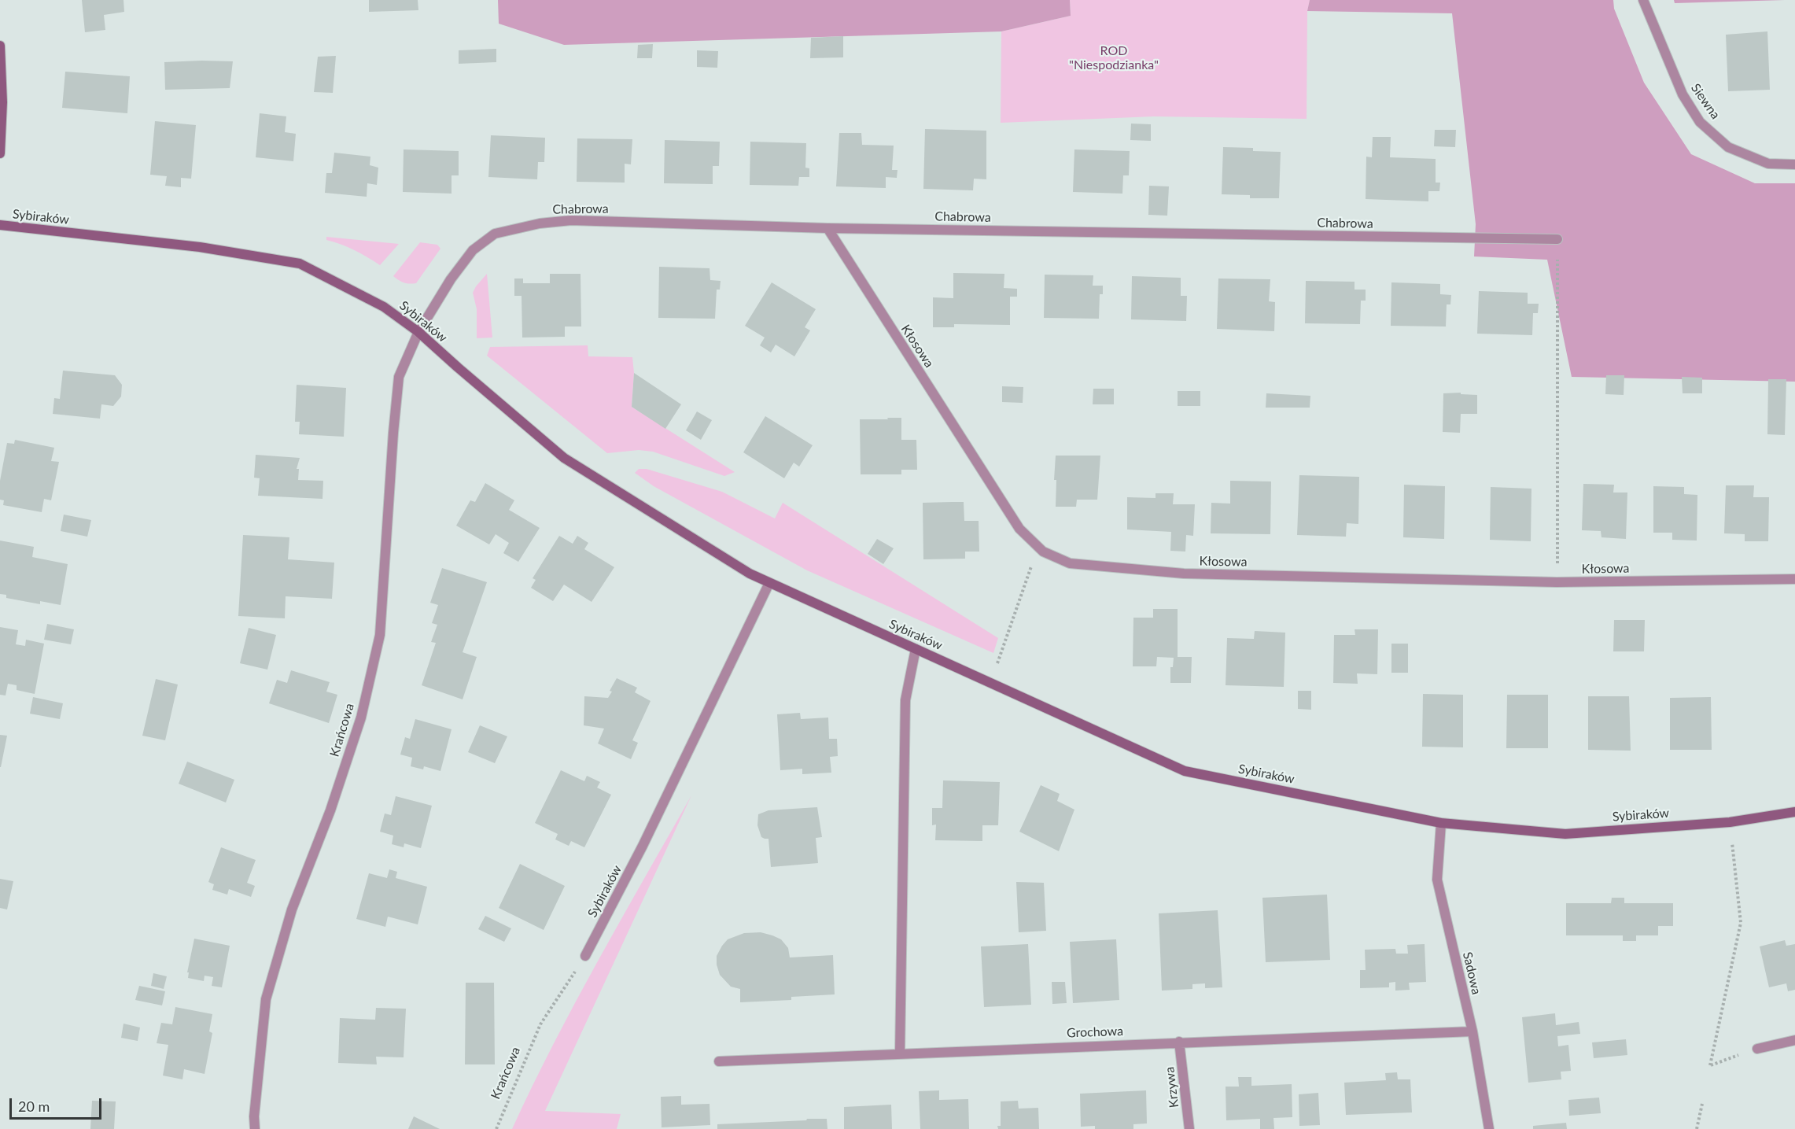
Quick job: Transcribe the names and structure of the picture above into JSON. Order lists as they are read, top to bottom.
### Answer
{
  "streets": {
    "street": [
      "Siewna",
      "Chabrowa",
      "Sybiraków",
      "Kłosowa",
      "Krańcowa",
      "Sadowa",
      "Grochowa",
      "Krzywa"
    ]
  },
  "crossings": [
    ["Chabrowa", "Sybiraków"],
    ["Chabrowa", "Kłosowa"],
    ["Chabrowa", "Krańcowa"],
    ["Sybiraków", "Krańcowa"],
    ["Sybiraków", "Sadowa"],
    ["Sadowa", "Grochowa"],
    ["Grochowa", "Krzywa"]
  ],
  "parks": ["ROD \"Niespodzianka\""],
  "scale_bar": "20 m"
}
